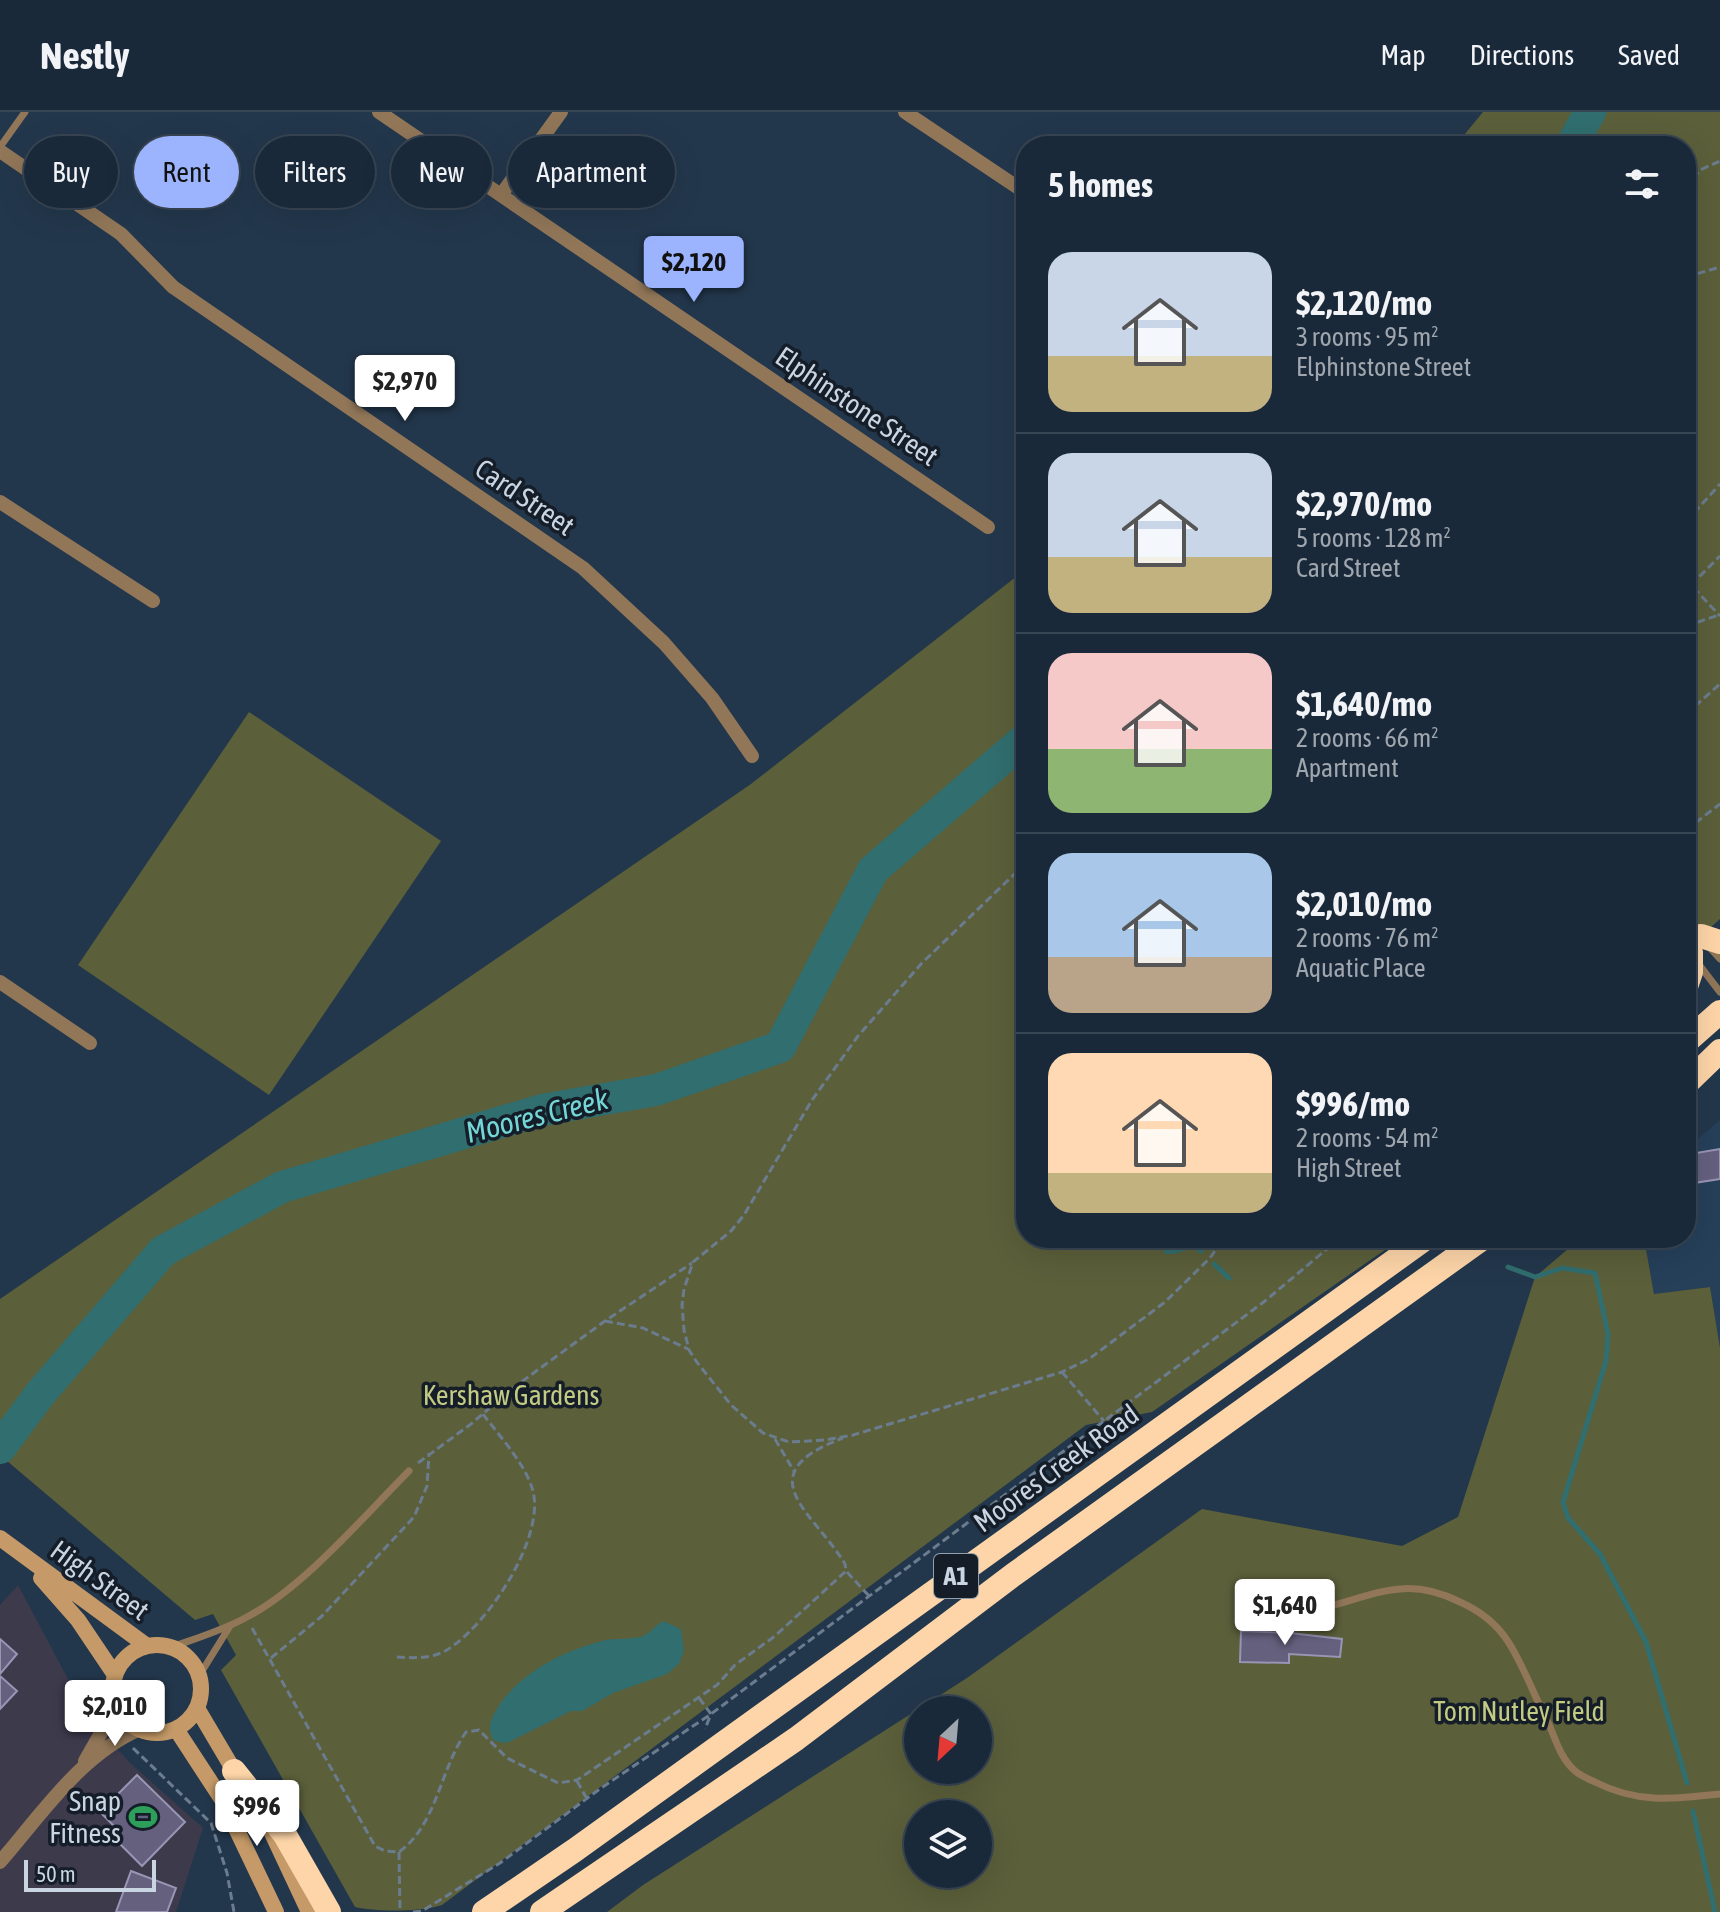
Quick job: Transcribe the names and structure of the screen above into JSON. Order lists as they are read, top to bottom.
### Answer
{
  "streets": {
    "highway": ["Moores Creek Road", "A1"],
    "main road": ["High Street"],
    "street": ["Elphinstone Street", "Card Street"]
  },
  "water": ["Moores Creek"],
  "parks": ["Kershaw Gardens", "Tom Nutley Field"],
  "places": {
    "sports": ["Snap Fitness"]
  },
  "scale_bar": "50 m",
  "north": "bottom left",
  "page": {
    "header": "Nestly",
    "nav": ["Map", "Directions", "Saved"],
    "chip": [
      "Buy",
      "Rent",
      "Filters",
      "New",
      "Apartment"
    ],
    "heading": "5 homes",
    "list": [
      {
        "name": "$2,120/mo",
        "note": "3 rooms · 95 m² · Elphinstone Street"
      },
      {
        "name": "$2,970/mo",
        "note": "5 rooms · 128 m² · Card Street"
      },
      {
        "name": "$1,640/mo",
        "note": "2 rooms · 66 m² · Apartment"
      },
      {
        "name": "$2,010/mo",
        "note": "2 rooms · 76 m² · Aquatic Place"
      },
      {
        "name": "$996/mo",
        "note": "2 rooms · 54 m² · High Street"
      }
    ],
    "price": [
      "$2,120",
      "$2,970",
      "$1,640",
      "$2,010",
      "$996"
    ],
    "scale": "50 m"
  }
}
